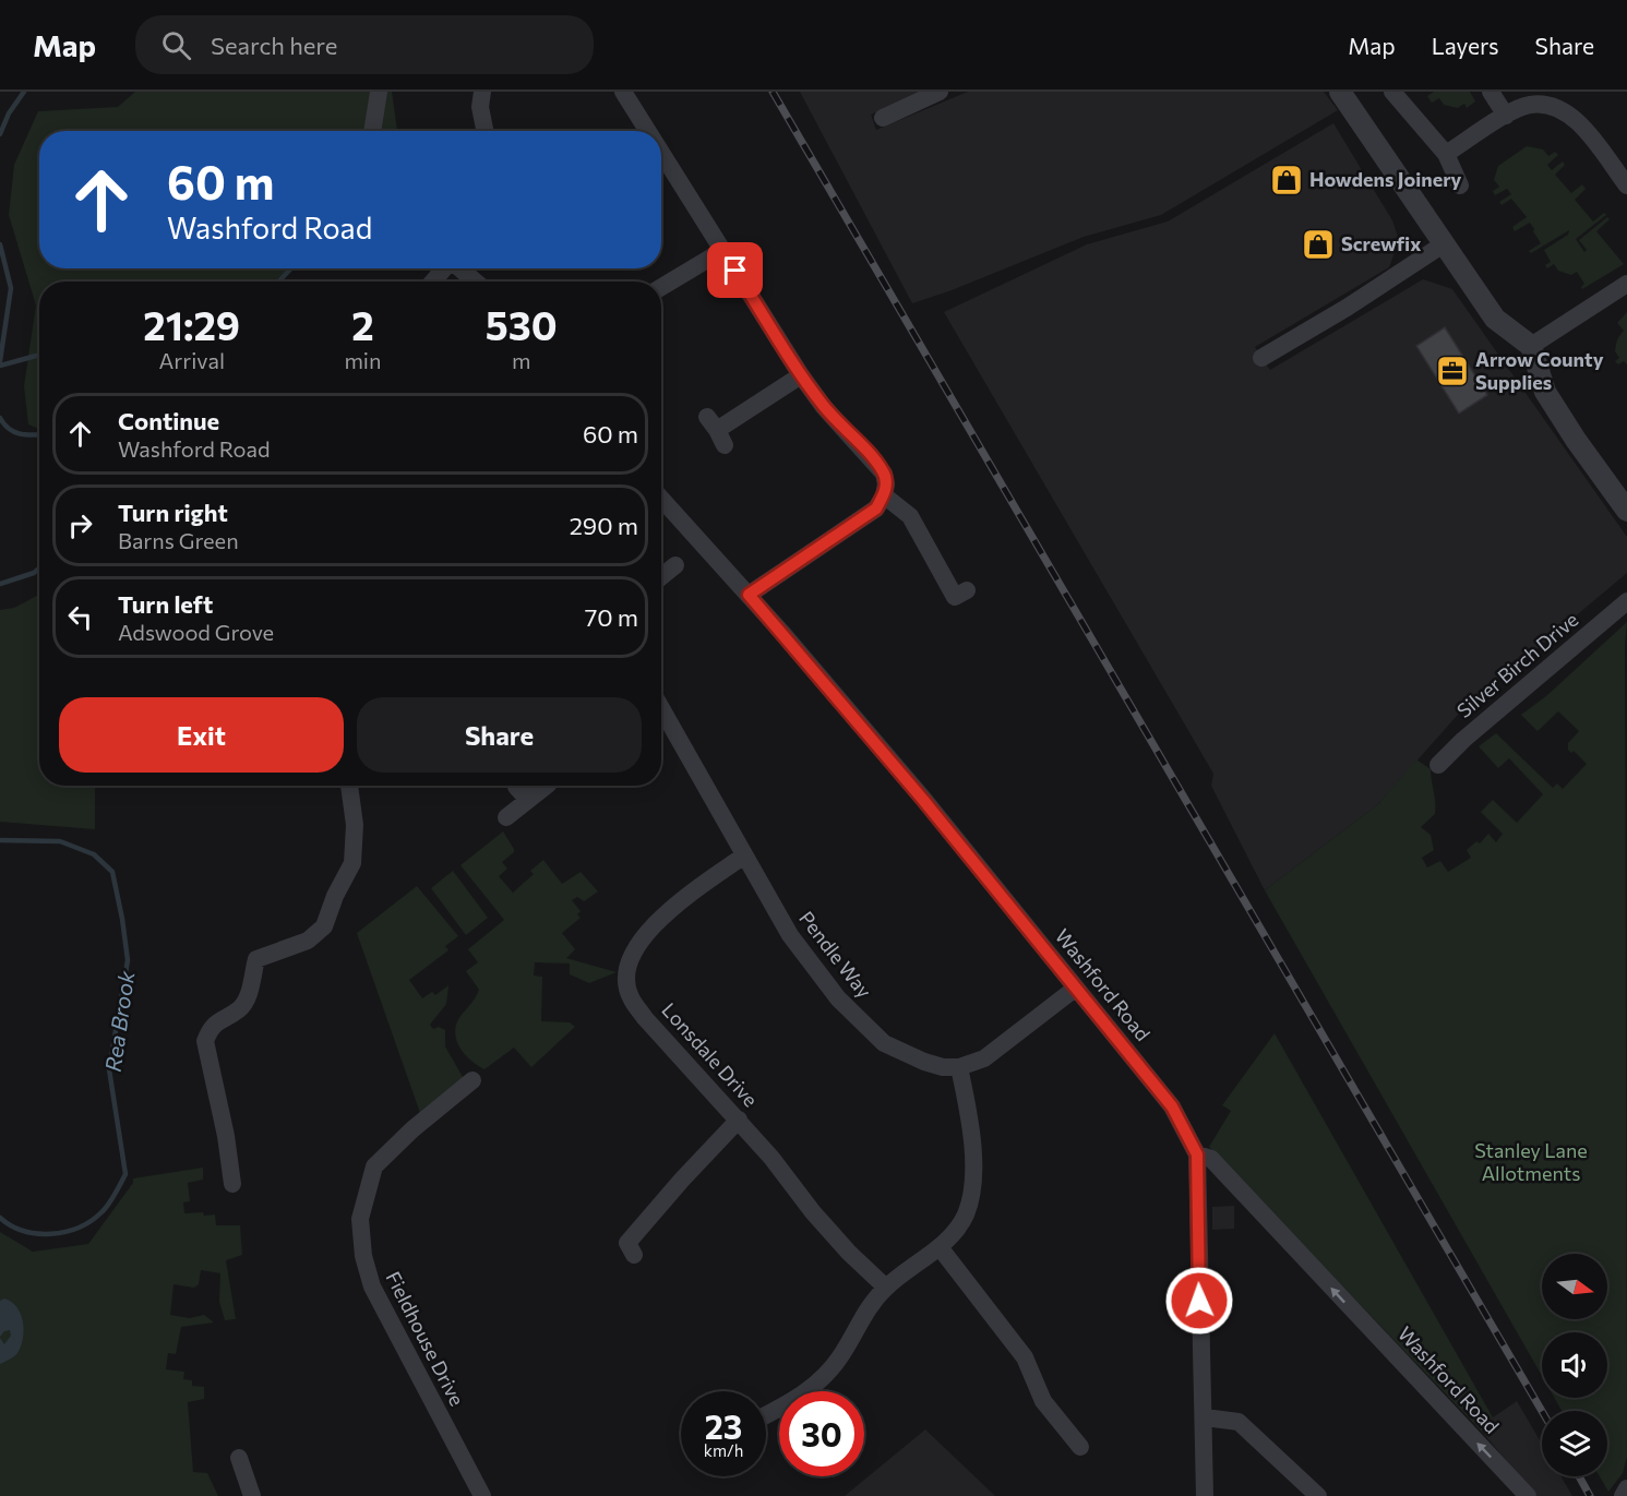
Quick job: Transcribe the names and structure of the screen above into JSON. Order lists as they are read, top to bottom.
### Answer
{
  "streets": {
    "street": [
      "Silver Birch Drive",
      "Pendle Way",
      "Washford Road",
      "Lonsdale Drive",
      "Fieldhouse Drive"
    ]
  },
  "crossings": [
    ["Pendle Way", "Lonsdale Drive"]
  ],
  "one_way": ["Washford Road"],
  "water": ["Rea Brook"],
  "parks": ["Stanley Lane Allotments"],
  "places": {
    "shop": ["Howdens Joinery", "Screwfix"],
    "office": ["Arrow County Supplies"]
  },
  "north": "right",
  "page": {
    "header": "Map",
    "search": "Search here",
    "nav": ["Map", "Layers", "Share"],
    "turn": ["60 m", "Washford Road"],
    "eta": [
      "21:29",
      "Arrival",
      "2",
      "min",
      "530",
      "m"
    ],
    "list": [
      {
        "name": "Continue",
        "note": "Washford Road",
        "value": "60 m"
      },
      {
        "name": "Turn right",
        "note": "Barns Green",
        "value": "290 m"
      },
      {
        "name": "Turn left",
        "note": "Adswood Grove",
        "value": "70 m"
      }
    ],
    "buttons": ["Exit", "Share"],
    "speed": "23 km/h",
    "limit": "30"
  }
}
